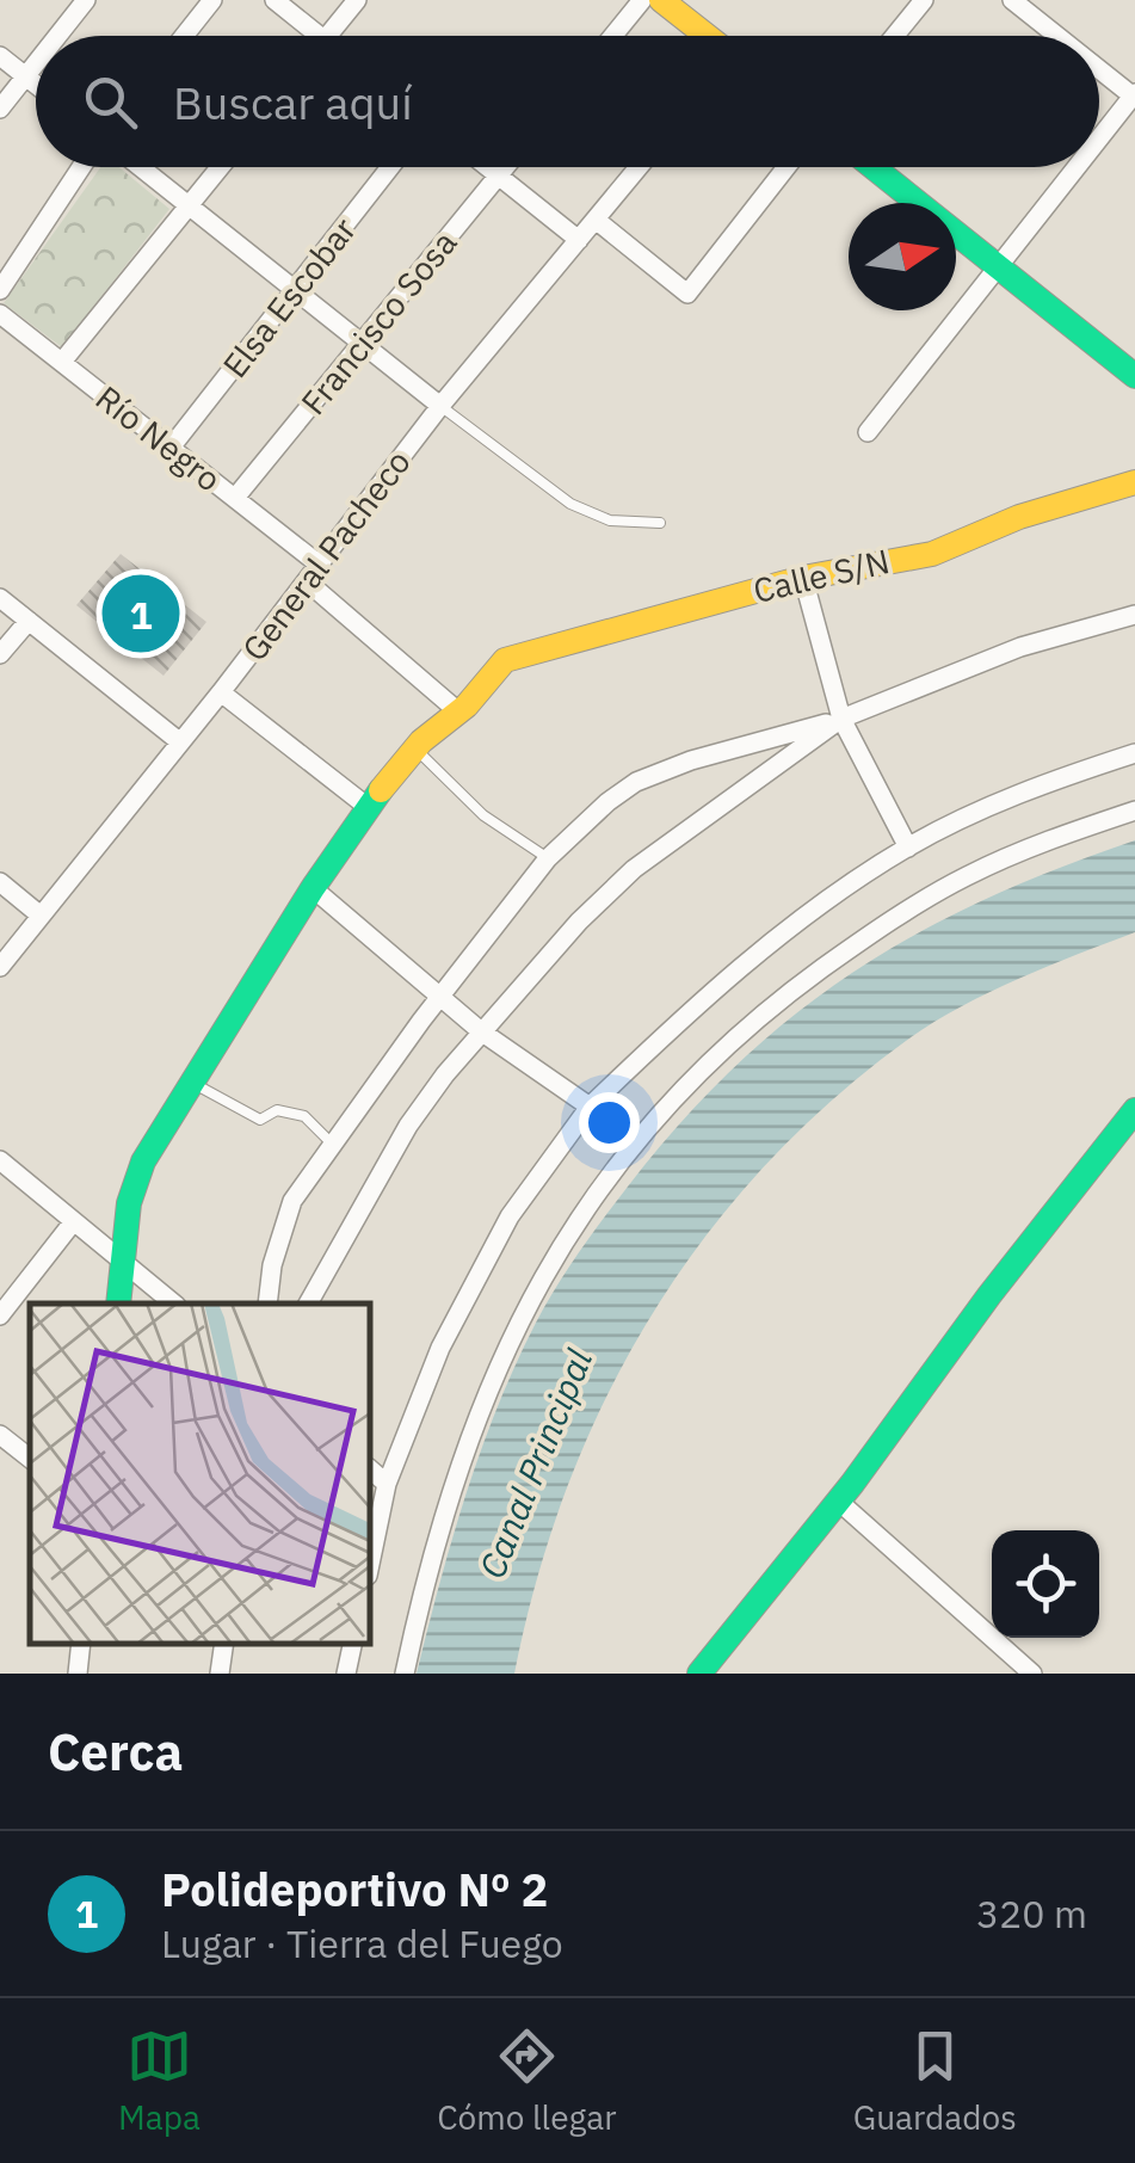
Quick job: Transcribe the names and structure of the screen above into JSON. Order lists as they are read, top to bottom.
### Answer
{
  "streets": {
    "street": [
      "Elsa Escobar",
      "Francisco Sosa",
      "Río Negro",
      "General Pacheco",
      "Calle S/N"
    ]
  },
  "crossings": [
    ["Elsa Escobar", "Río Negro"],
    ["Francisco Sosa", "Río Negro"],
    ["Río Negro", "General Pacheco"]
  ],
  "water": ["Canal Principal"],
  "north": "right",
  "page": {
    "search": "Buscar aquí",
    "pins": "1",
    "heading": "Cerca",
    "list": [
      {
        "mark": "1",
        "name": "Polideportivo Nº 2",
        "note": "Lugar · Tierra del Fuego",
        "value": "320 m"
      }
    ],
    "nav": ["Mapa", "Cómo llegar", "Guardados"]
  }
}
